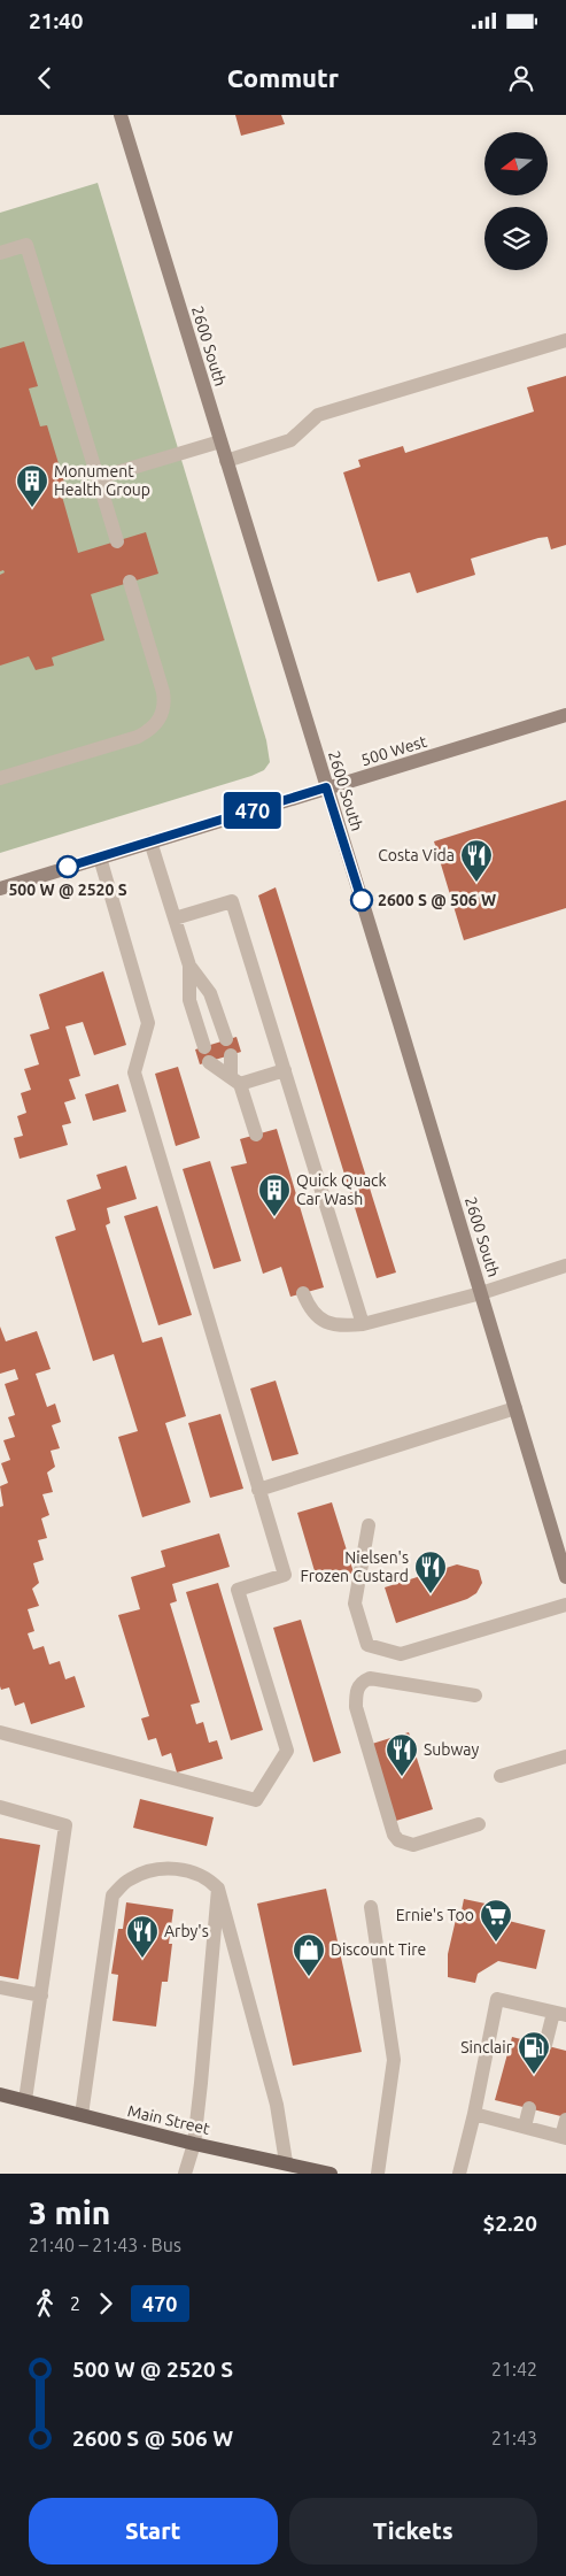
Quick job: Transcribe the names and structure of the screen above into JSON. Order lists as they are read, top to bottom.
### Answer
{
  "streets": {
    "main road": ["2600 South", "500 West", "Main Street"]
  },
  "crossings": [
    ["2600 South", "500 West"]
  ],
  "places": {
    "building": ["Monument Health Group", "Quick Quack Car Wash"],
    "other": ["500 W @ 2520 S", "2600 S @ 506 W"],
    "restaurant": [
      "Costa Vida",
      "Nielsen's Frozen Custard",
      "Subway",
      "Arby's"
    ],
    "supermarket": ["Ernie's Too"],
    "shop": ["Discount Tire"],
    "fuel station": ["Sinclair"]
  },
  "lines": ["bus line 470"],
  "north": "left",
  "page": {
    "status": "21:40",
    "header": "Commutr",
    "on_map": "470",
    "heading": ["3 min", "21:40 – 21:43 · Bus", "$2.20"],
    "legs": ["2", "470"],
    "list": [
      {
        "name": "500 W @ 2520 S",
        "value": "21:42"
      },
      {
        "name": "2600 S @ 506 W",
        "value": "21:43"
      }
    ],
    "buttons": ["Start", "Tickets"]
  }
}
